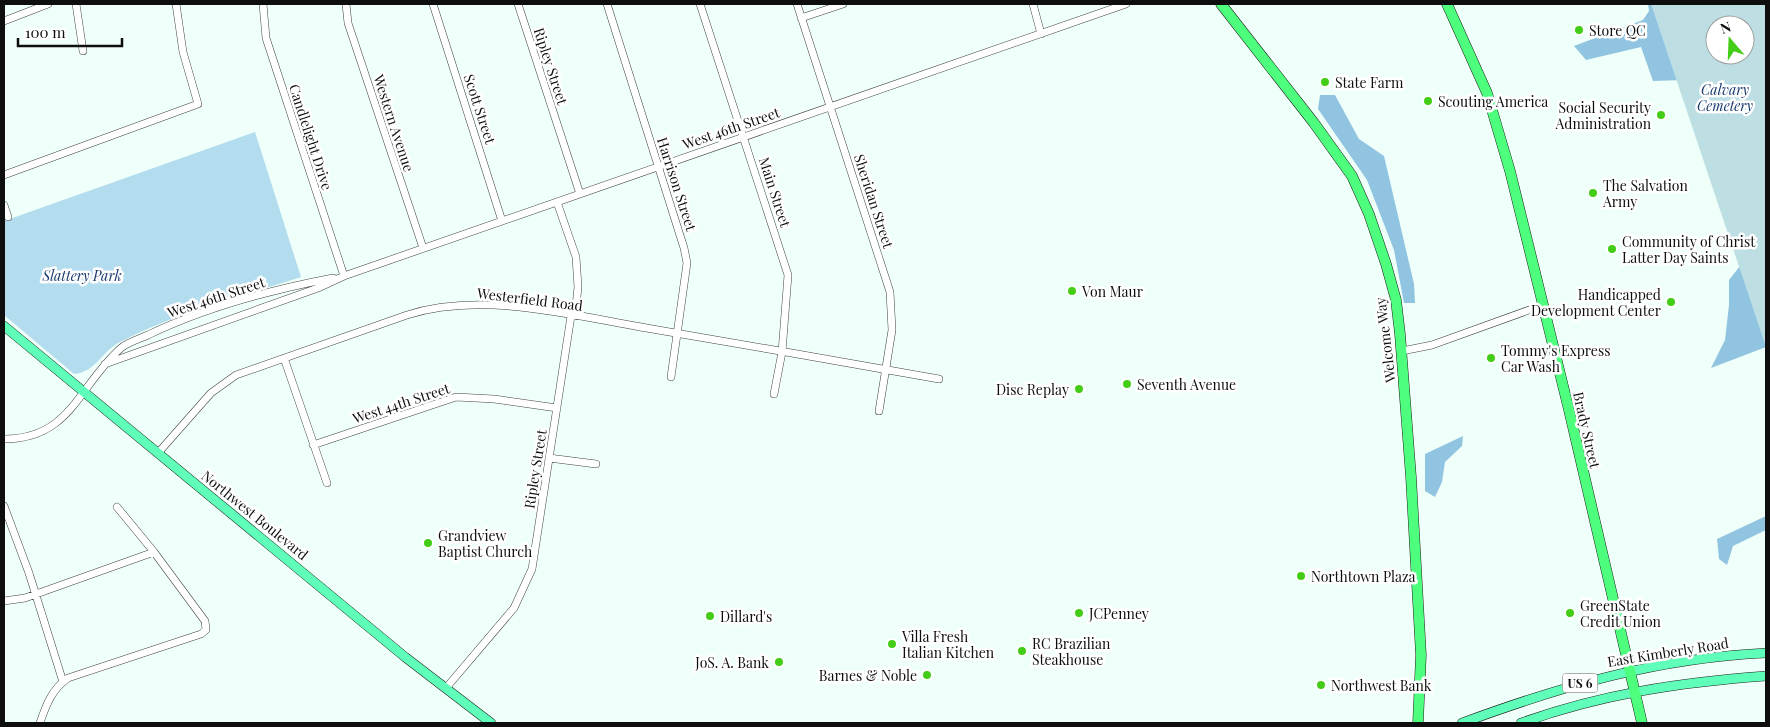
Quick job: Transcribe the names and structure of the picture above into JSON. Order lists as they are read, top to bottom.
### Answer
{
  "streets": {
    "highway": ["Welcome Way", "Brady Street"],
    "main road": ["Northwest Boulevard", "East Kimberly Road", "US 6"],
    "street": [
      "Ripley Street",
      "Scott Street",
      "Western Avenue",
      "West 46th Street",
      "Candlelight Drive",
      "Harrison Street",
      "Main Street",
      "Sheridan Street",
      "Westerfield Road",
      "West 44th Street"
    ]
  },
  "crossings": [
    ["Ripley Street", "West 46th Street"],
    ["Ripley Street", "Westerfield Road"],
    ["Ripley Street", "West 44th Street"],
    ["Ripley Street", "Northwest Boulevard"],
    ["Scott Street", "West 46th Street"],
    ["Western Avenue", "West 46th Street"],
    ["West 46th Street", "Candlelight Drive"],
    ["West 46th Street", "Harrison Street"],
    ["West 46th Street", "Main Street"],
    ["West 46th Street", "Sheridan Street"],
    ["West 46th Street", "Northwest Boulevard"],
    ["Harrison Street", "Westerfield Road"],
    ["Main Street", "Westerfield Road"],
    ["Sheridan Street", "Westerfield Road"],
    ["Westerfield Road", "Northwest Boulevard"],
    ["Brady Street", "East Kimberly Road"],
    ["Brady Street", "US 6"]
  ],
  "parks": ["Calvary Cemetery", "Slattery Park"],
  "places": [
    "Store QC",
    "State Farm",
    "Scouting America",
    "Social Security Administration",
    "The Salvation Army",
    "Community of Christ Latter Day Saints",
    "Von Maur",
    "Handicapped Development Center",
    "Tommy's Express Car Wash",
    "Seventh Avenue",
    "Disc Replay",
    "Grandview Baptist Church",
    "Northtown Plaza",
    "JCPenney",
    "GreenState Credit Union",
    "Dillard's",
    "Villa Fresh Italian Kitchen",
    "RC Brazilian Steakhouse",
    "JoS. A. Bank",
    "Barnes & Noble",
    "Northwest Bank"
  ],
  "scale_bar": "100 m",
  "north": "top"
}
